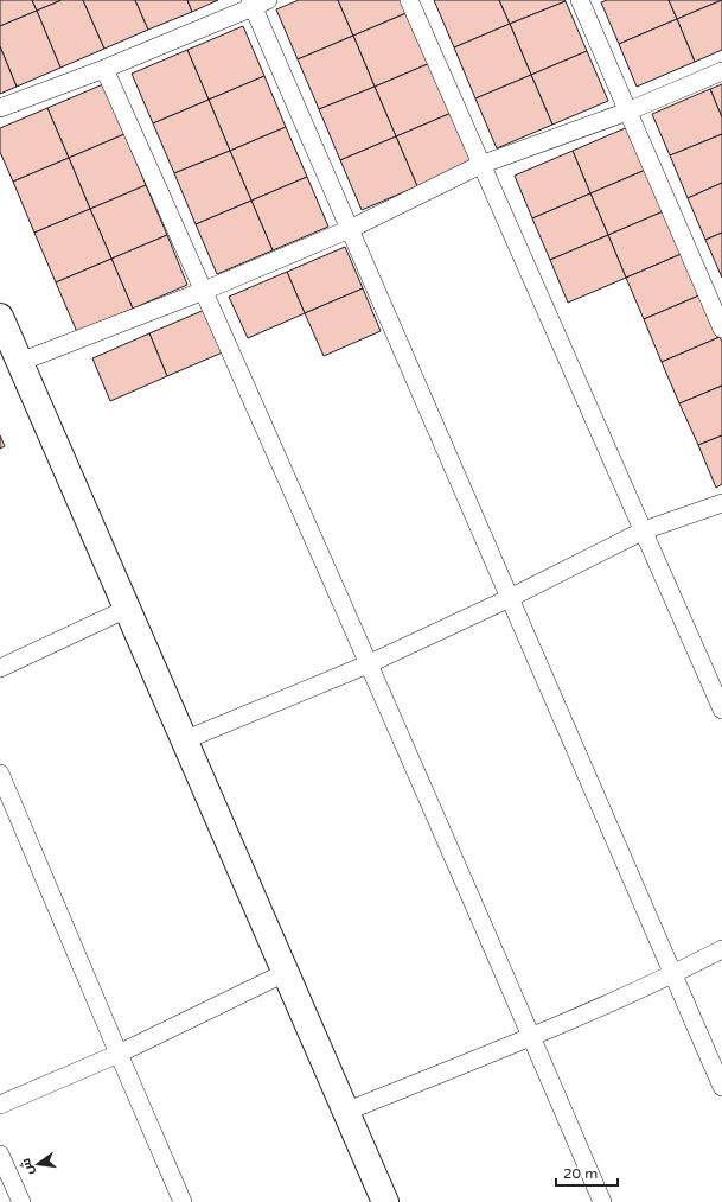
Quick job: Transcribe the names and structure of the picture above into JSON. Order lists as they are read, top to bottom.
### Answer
{
  "scale_bar": "20 m",
  "north": "left"
}
